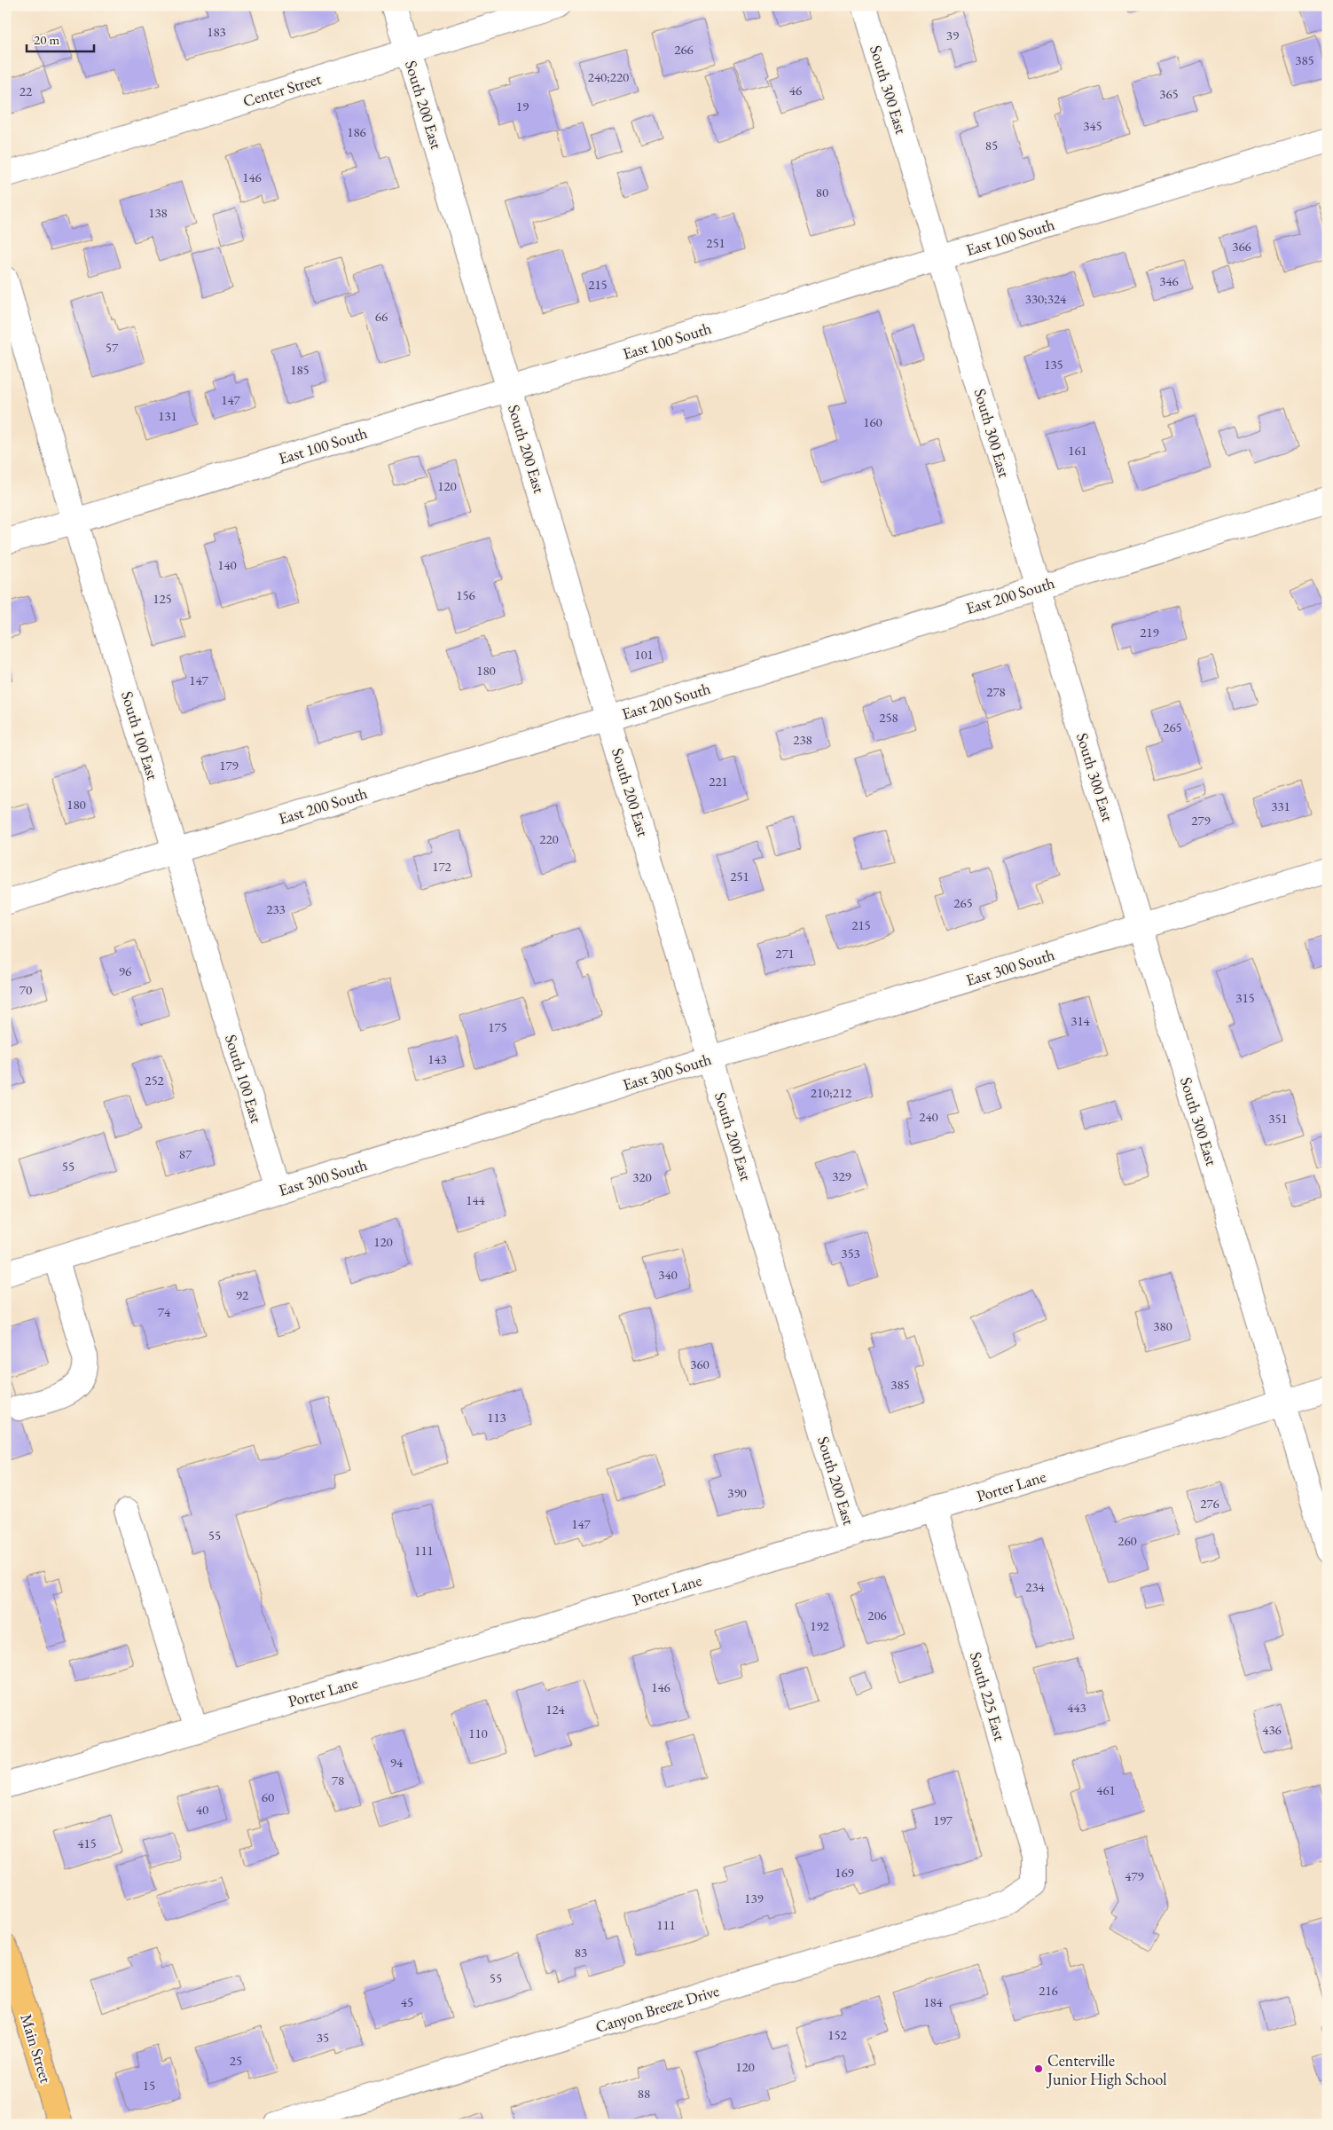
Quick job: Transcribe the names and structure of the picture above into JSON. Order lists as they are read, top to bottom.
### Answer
{
  "streets": {
    "main road": ["Main Street"],
    "street": [
      "Center Street",
      "South 300 East",
      "South 200 East",
      "East 100 South",
      "East 200 South",
      "South 100 East",
      "East 300 South",
      "Porter Lane",
      "South 225 East",
      "Canyon Breeze Drive"
    ]
  },
  "crossings": [
    ["Center Street", "South 200 East"],
    ["South 300 East", "East 100 South"],
    ["South 300 East", "East 200 South"],
    ["South 300 East", "East 300 South"],
    ["South 300 East", "Porter Lane"],
    ["South 200 East", "East 100 South"],
    ["South 200 East", "East 200 South"],
    ["South 200 East", "East 300 South"],
    ["South 200 East", "Porter Lane"],
    ["East 100 South", "South 100 East"],
    ["East 200 South", "South 100 East"],
    ["South 100 East", "East 300 South"],
    ["Porter Lane", "South 225 East"],
    ["South 225 East", "Canyon Breeze Drive"]
  ],
  "places": ["Centerville Junior High School"],
  "house_numbers": [
    "183",
    "39",
    "266",
    "385",
    "240;220",
    "46",
    "22",
    "365",
    "19",
    "345",
    "186",
    "85",
    "146",
    "80",
    "138",
    "251",
    "366",
    "346",
    "215",
    "330;324",
    "66",
    "57",
    "135",
    "185",
    "147",
    "131",
    "160",
    "161",
    "120",
    "140",
    "156",
    "125",
    "219",
    "101",
    "180",
    "147",
    "278",
    "258",
    "265",
    "238",
    "179",
    "221",
    "180",
    "331",
    "279",
    "220",
    "172",
    "251",
    "265",
    "233",
    "215",
    "271",
    "96",
    "70",
    "315",
    "314",
    "175",
    "143",
    "252",
    "210;212",
    "240",
    "351",
    "87",
    "55",
    "329",
    "320",
    "144",
    "120",
    "353",
    "340",
    "92",
    "74",
    "380",
    "360",
    "385",
    "113",
    "390",
    "276",
    "147",
    "55",
    "260",
    "111",
    "234",
    "206",
    "192",
    "146",
    "443",
    "124",
    "436",
    "110",
    "94",
    "78",
    "461",
    "60",
    "40",
    "197",
    "415",
    "169",
    "479",
    "139",
    "111",
    "83",
    "55",
    "216",
    "45",
    "184",
    "152",
    "35",
    "25",
    "120",
    "15",
    "88"
  ],
  "scale_bar": "20 m"
}
